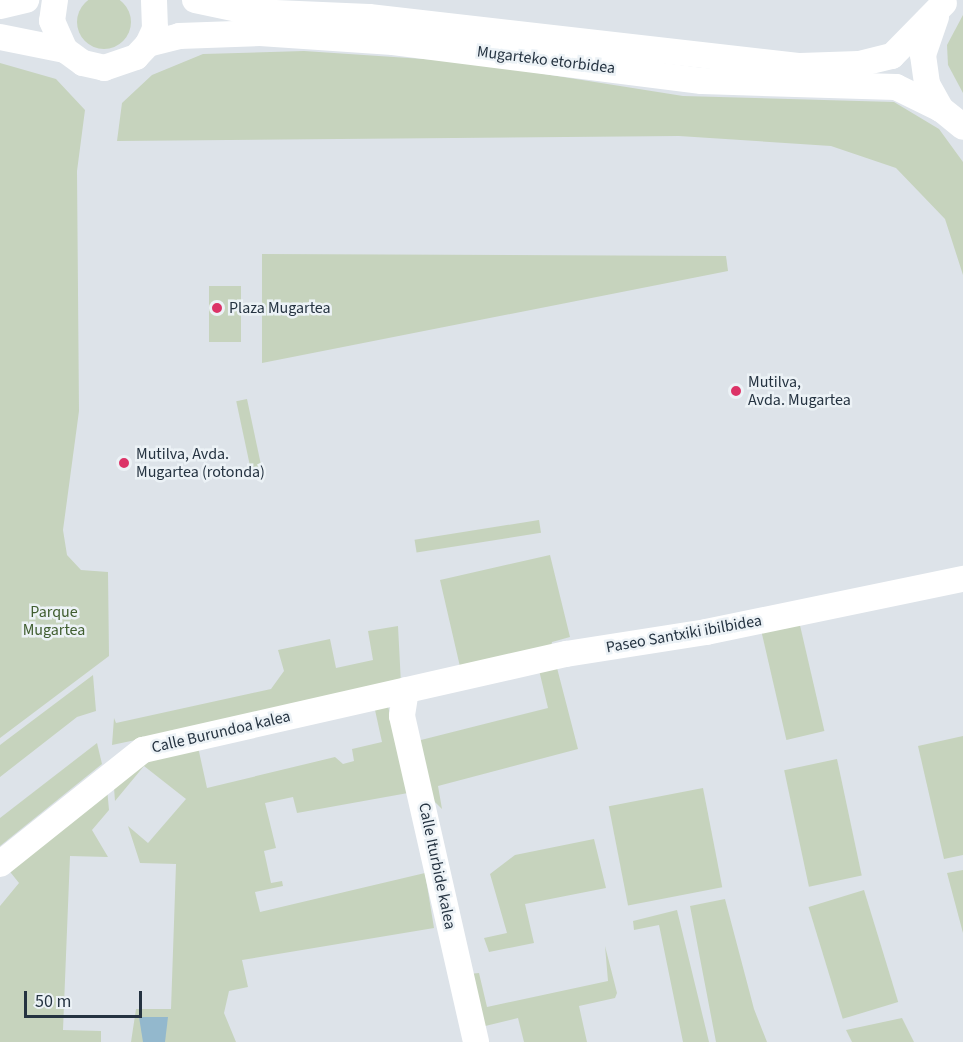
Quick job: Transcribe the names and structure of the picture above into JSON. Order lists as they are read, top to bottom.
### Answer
{
  "streets": {
    "street": [
      "Mugarteko etorbidea",
      "Paseo Santxiki ibilbidea",
      "Calle Burundoa kalea",
      "Calle Iturbide kalea"
    ]
  },
  "crossings": [
    ["Paseo Santxiki ibilbidea", "Calle Burundoa kalea"],
    ["Paseo Santxiki ibilbidea", "Calle Iturbide kalea"],
    ["Calle Burundoa kalea", "Calle Iturbide kalea"]
  ],
  "parks": ["Parque Mugartea"],
  "places": ["Plaza Mugartea", "Mutilva, Avda. Mugartea", "Mutilva, Avda. Mugartea (rotonda)"],
  "scale_bar": "50 m"
}
